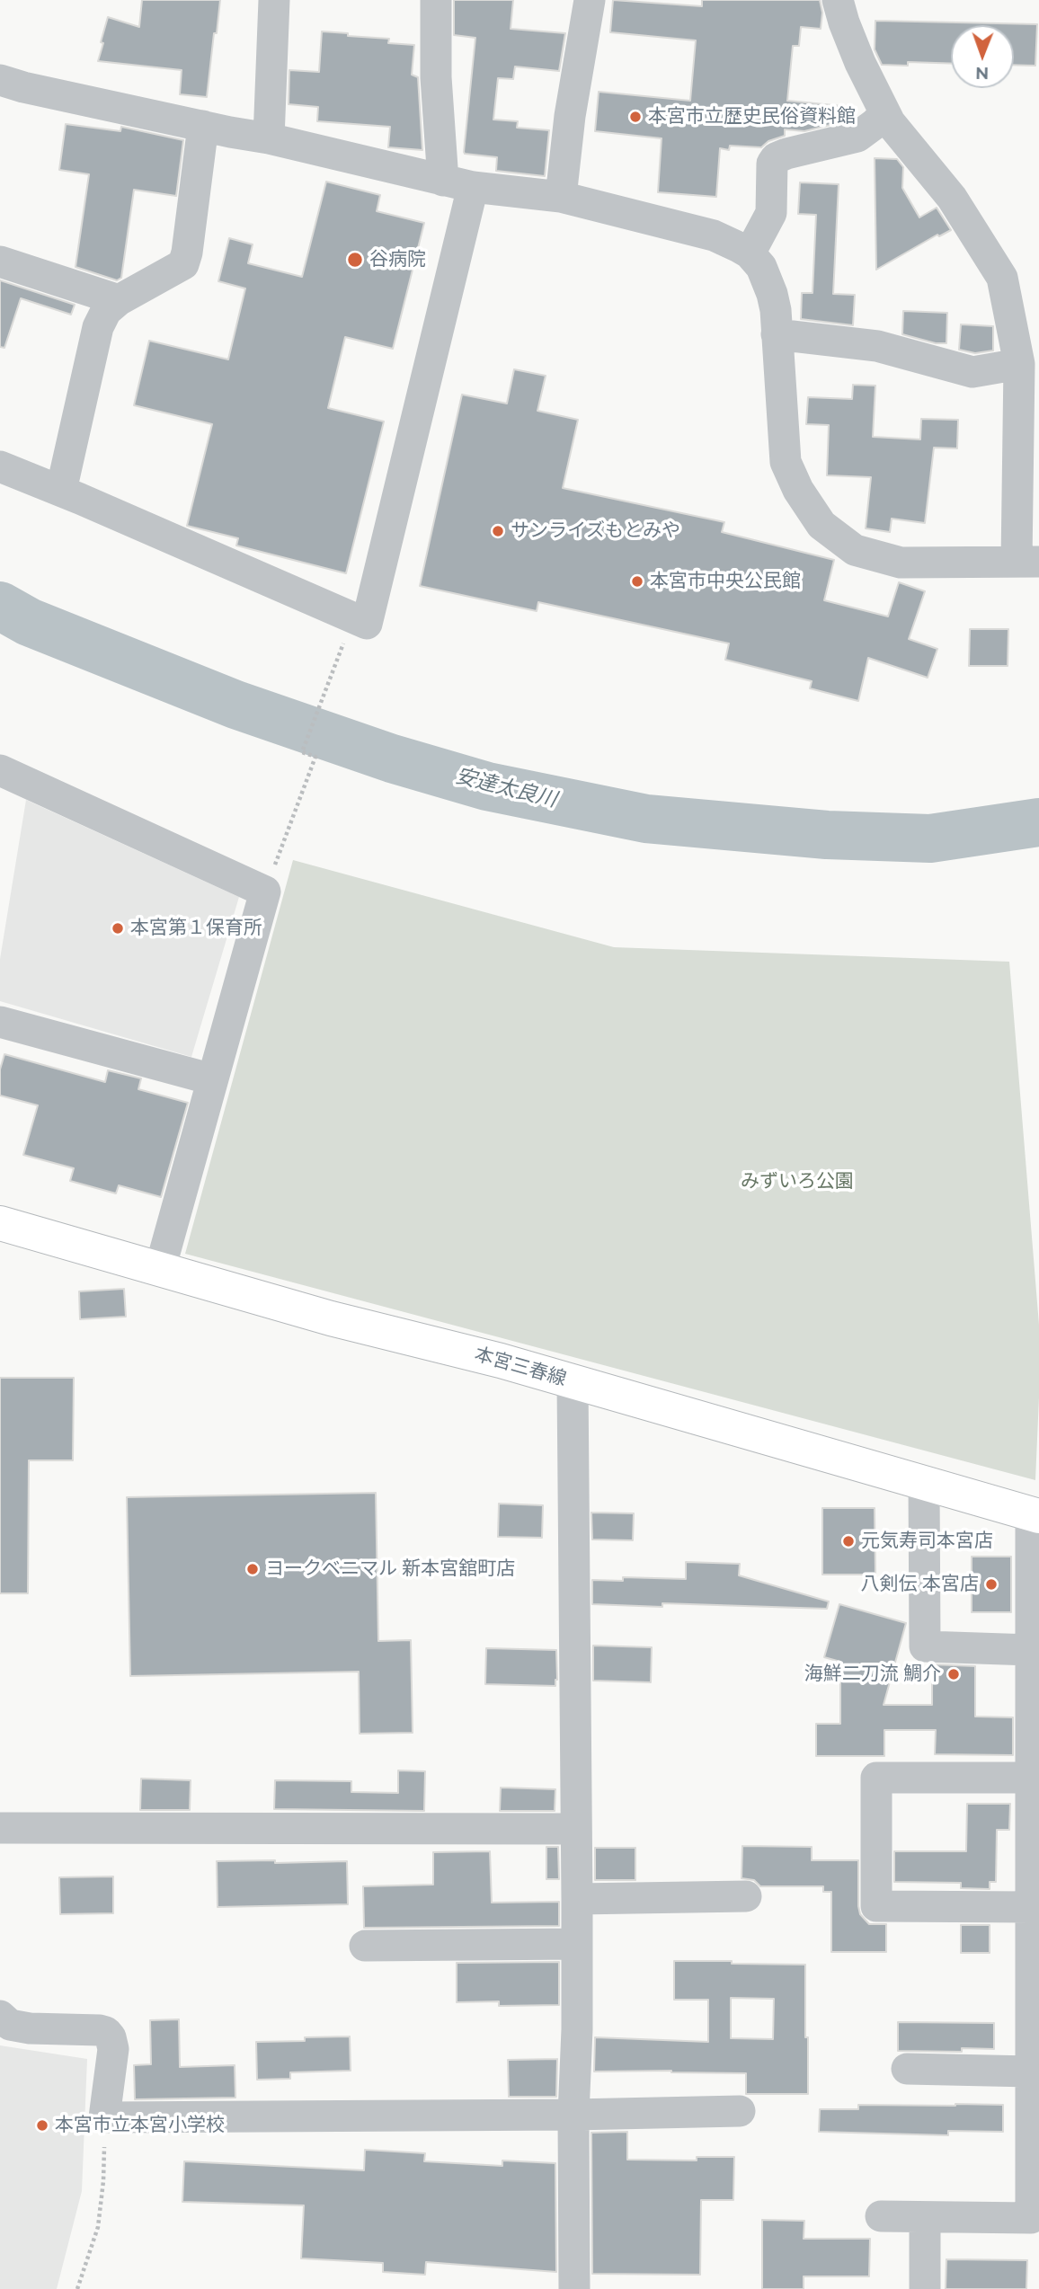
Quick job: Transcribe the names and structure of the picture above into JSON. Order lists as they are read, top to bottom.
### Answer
{
  "streets": {
    "main road": ["本宮三春線"]
  },
  "water": ["安達太良川"],
  "parks": ["みずいろ公園"],
  "places": [
    "本宮市立歴史民俗資料館",
    "谷病院",
    "サンライズもとみや",
    "本宮市中央公民館",
    "本宮第１保育所",
    "元気寿司本宮店",
    "ヨークベニマル 新本宮舘町店",
    "八剣伝 本宮店",
    "海鮮二刀流 鯛介",
    "本宮市立本宮小学校"
  ],
  "north": "bottom"
}
